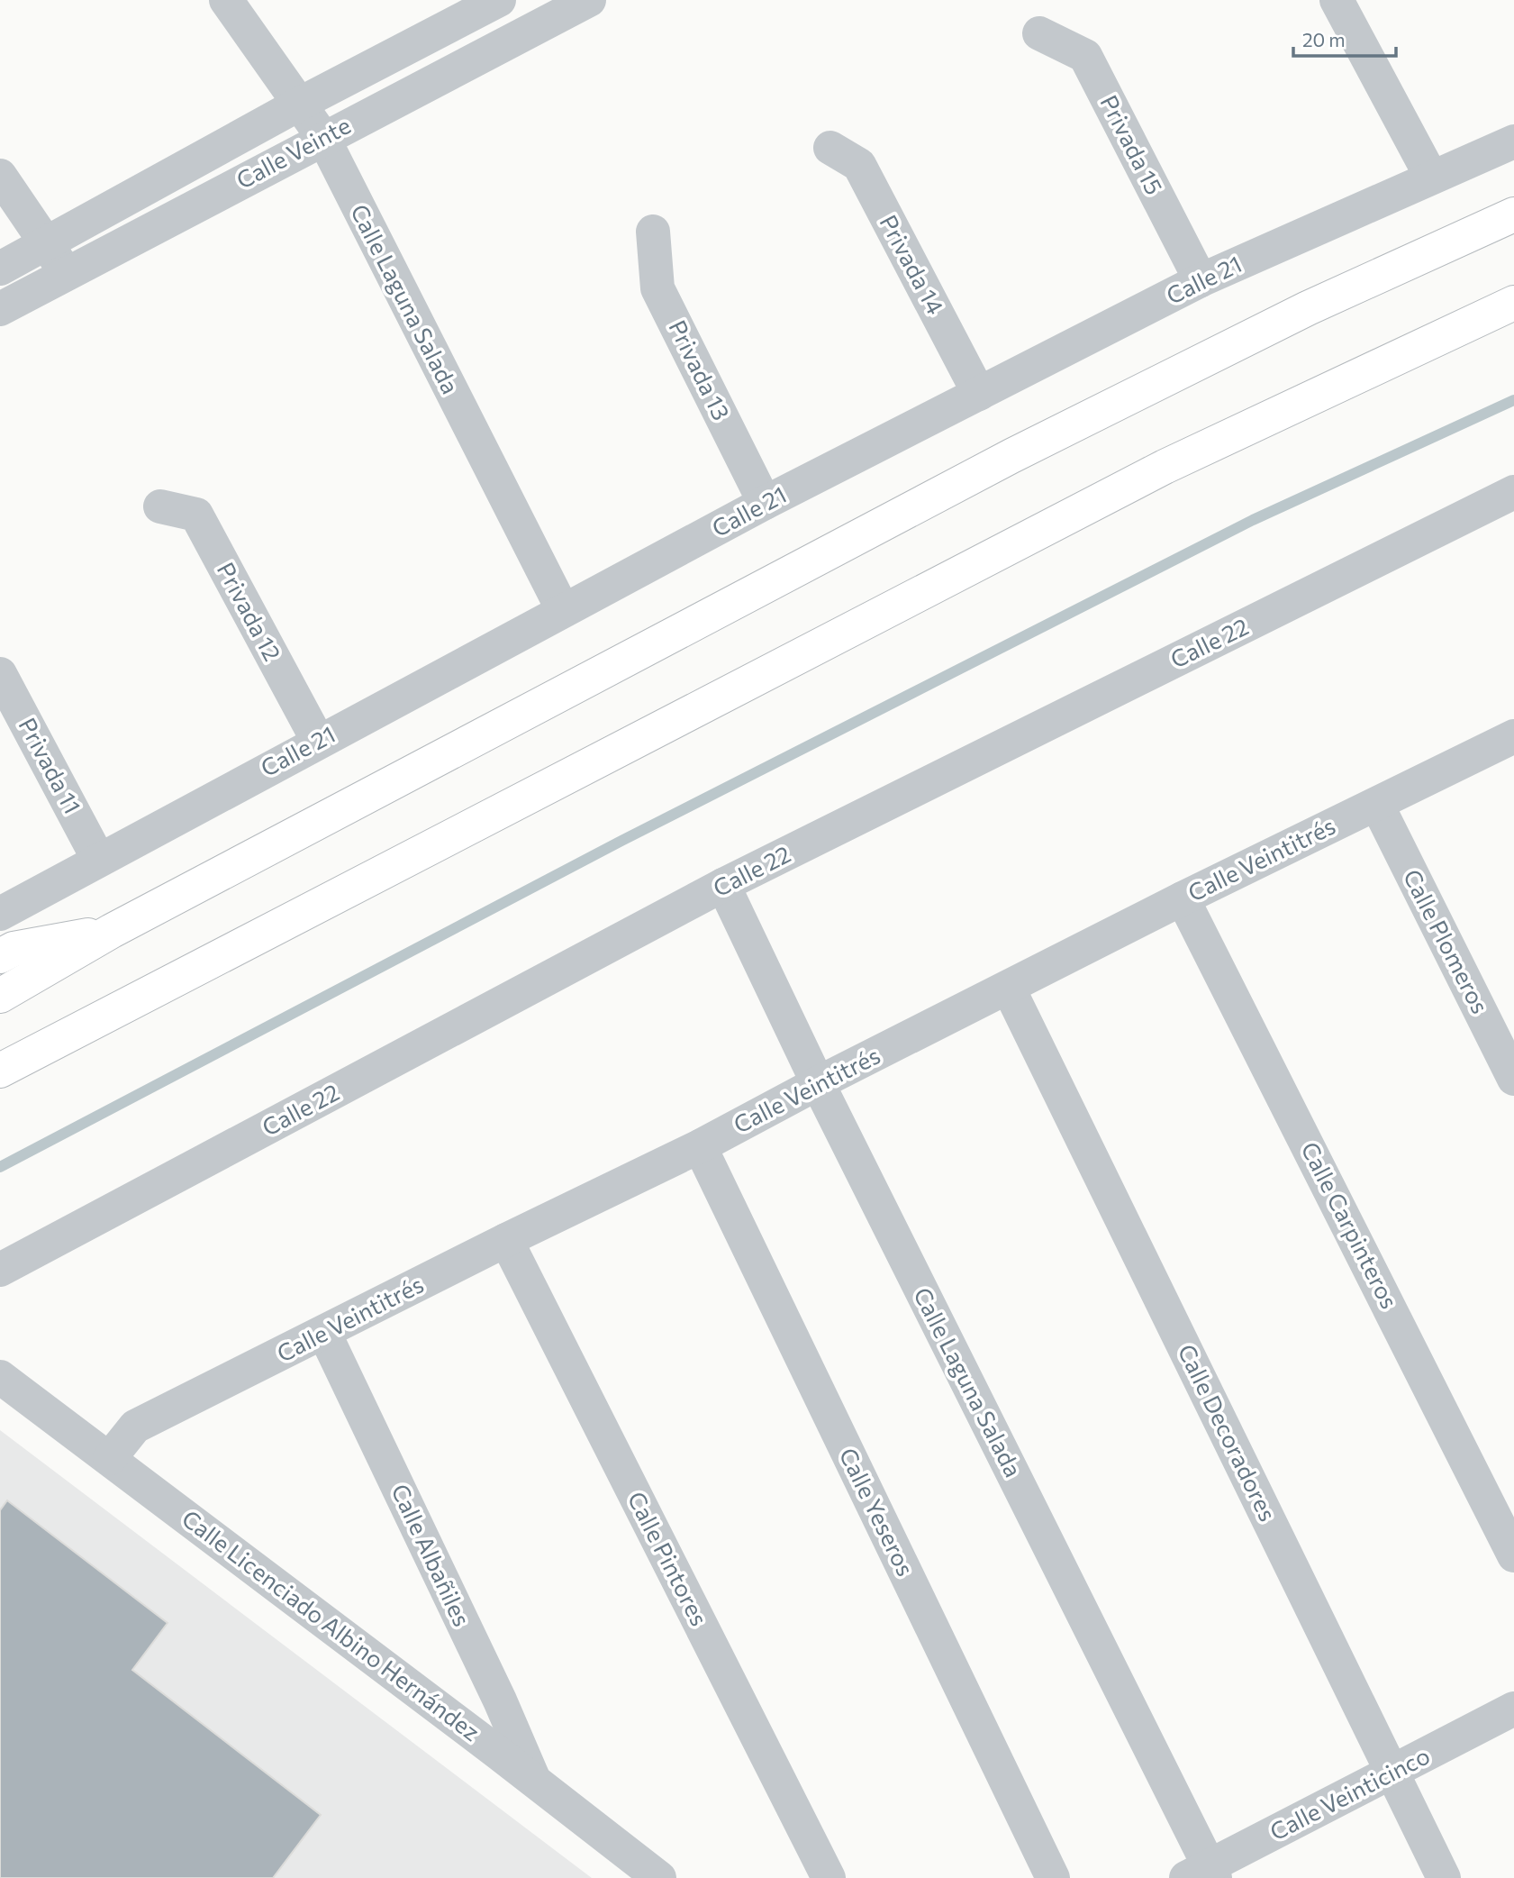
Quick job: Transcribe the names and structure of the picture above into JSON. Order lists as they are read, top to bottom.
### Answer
{
  "streets": {
    "street": [
      "Privada 15",
      "Calle Veinte",
      "Privada 14",
      "Calle 21",
      "Calle Laguna Salada",
      "Privada 13",
      "Privada 12",
      "Calle 22",
      "Privada 11",
      "Calle Veintitrés",
      "Calle Plomeros",
      "Calle Carpinteros",
      "Calle Decoradores",
      "Calle Yeseros",
      "Calle Albañiles",
      "Calle Pintores",
      "Calle Licenciado Albino Hernández",
      "Calle Veinticinco"
    ]
  },
  "crossings": [
    ["Privada 15", "Calle 21"],
    ["Calle Veinte", "Calle Laguna Salada"],
    ["Privada 14", "Calle 21"],
    ["Calle 21", "Calle Laguna Salada"],
    ["Calle 21", "Privada 13"],
    ["Calle 21", "Privada 12"],
    ["Calle 21", "Privada 11"],
    ["Calle Laguna Salada", "Calle 22"],
    ["Calle Laguna Salada", "Calle Veintitrés"],
    ["Calle Laguna Salada", "Calle Veinticinco"],
    ["Calle Veintitrés", "Calle Plomeros"],
    ["Calle Veintitrés", "Calle Carpinteros"],
    ["Calle Veintitrés", "Calle Decoradores"],
    ["Calle Veintitrés", "Calle Yeseros"],
    ["Calle Veintitrés", "Calle Albañiles"],
    ["Calle Veintitrés", "Calle Pintores"],
    ["Calle Veintitrés", "Calle Licenciado Albino Hernández"],
    ["Calle Decoradores", "Calle Veinticinco"],
    ["Calle Albañiles", "Calle Licenciado Albino Hernández"]
  ],
  "scale_bar": "20 m"
}
